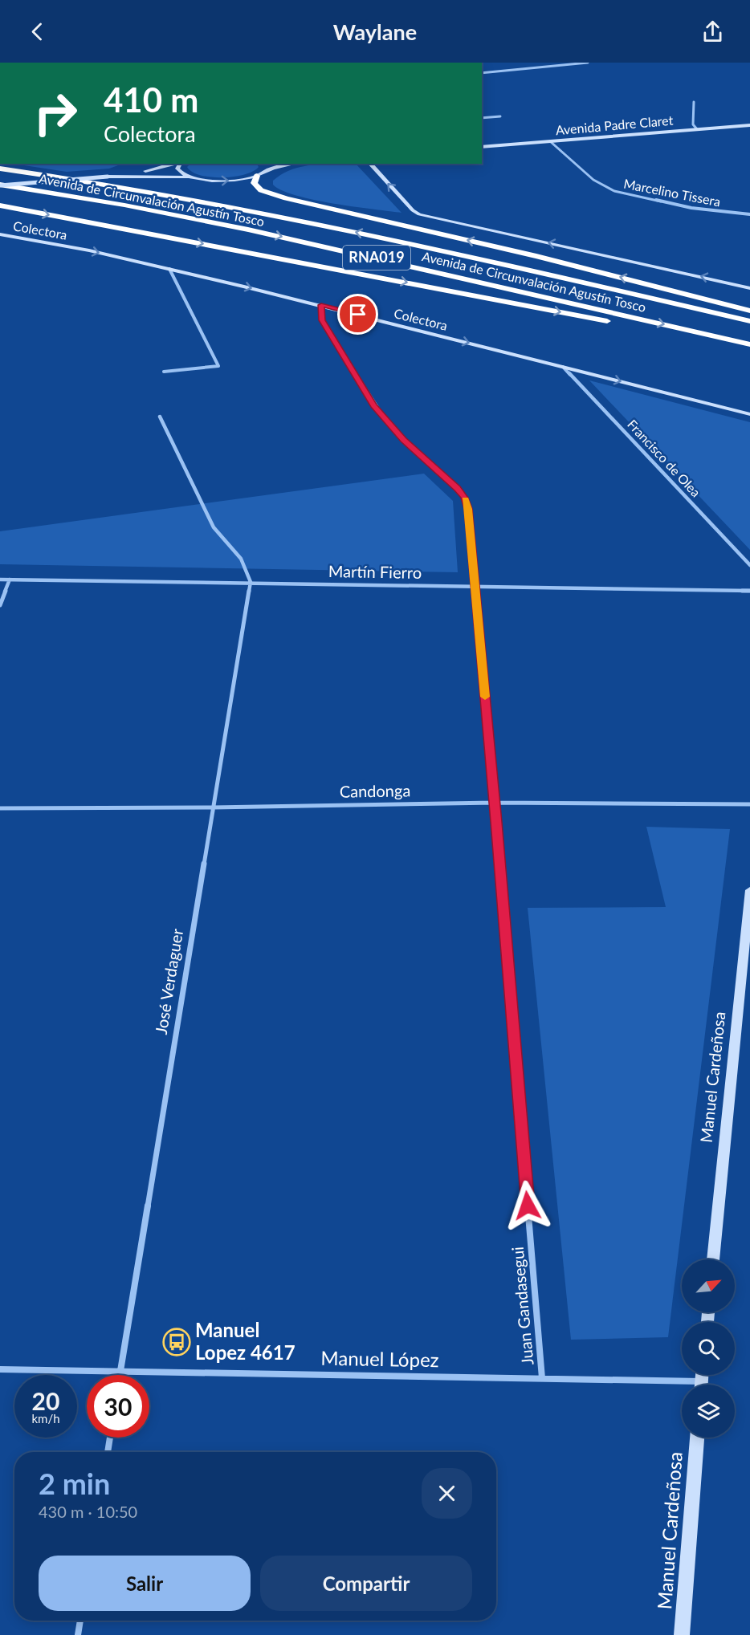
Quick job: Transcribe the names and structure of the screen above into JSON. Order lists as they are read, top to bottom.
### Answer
{
  "streets": {
    "highway": ["Avenida de Circunvalación Agustín Tosco", "RNA019"],
    "main road": ["Avenida Padre Claret", "Colectora", "Manuel Cardeñosa"],
    "street": [
      "Marcelino Tissera",
      "Francisco de Olea",
      "Martín Fierro",
      "Candonga",
      "José Verdaguer",
      "Juan Gandasegui",
      "Manuel López"
    ]
  },
  "crossings": [
    ["Avenida Padre Claret", "Marcelino Tissera"],
    ["Colectora", "Francisco de Olea"],
    ["Colectora", "Juan Gandasegui"],
    ["Martín Fierro", "José Verdaguer"],
    ["Martín Fierro", "Juan Gandasegui"],
    ["Candonga", "José Verdaguer"],
    ["Candonga", "Juan Gandasegui"],
    ["José Verdaguer", "Manuel López"],
    ["Juan Gandasegui", "Manuel López"]
  ],
  "one_way": ["Colectora"],
  "places": {
    "bus stop": ["Manuel Lopez 4617"]
  },
  "north": "top right",
  "page": {
    "header": "Waylane",
    "turn": ["410 m", "Colectora"],
    "speed": "20 km/h",
    "limit": "30",
    "heading": ["2 min", "430 m · 10:50"],
    "buttons": ["Salir", "Compartir"]
  }
}
